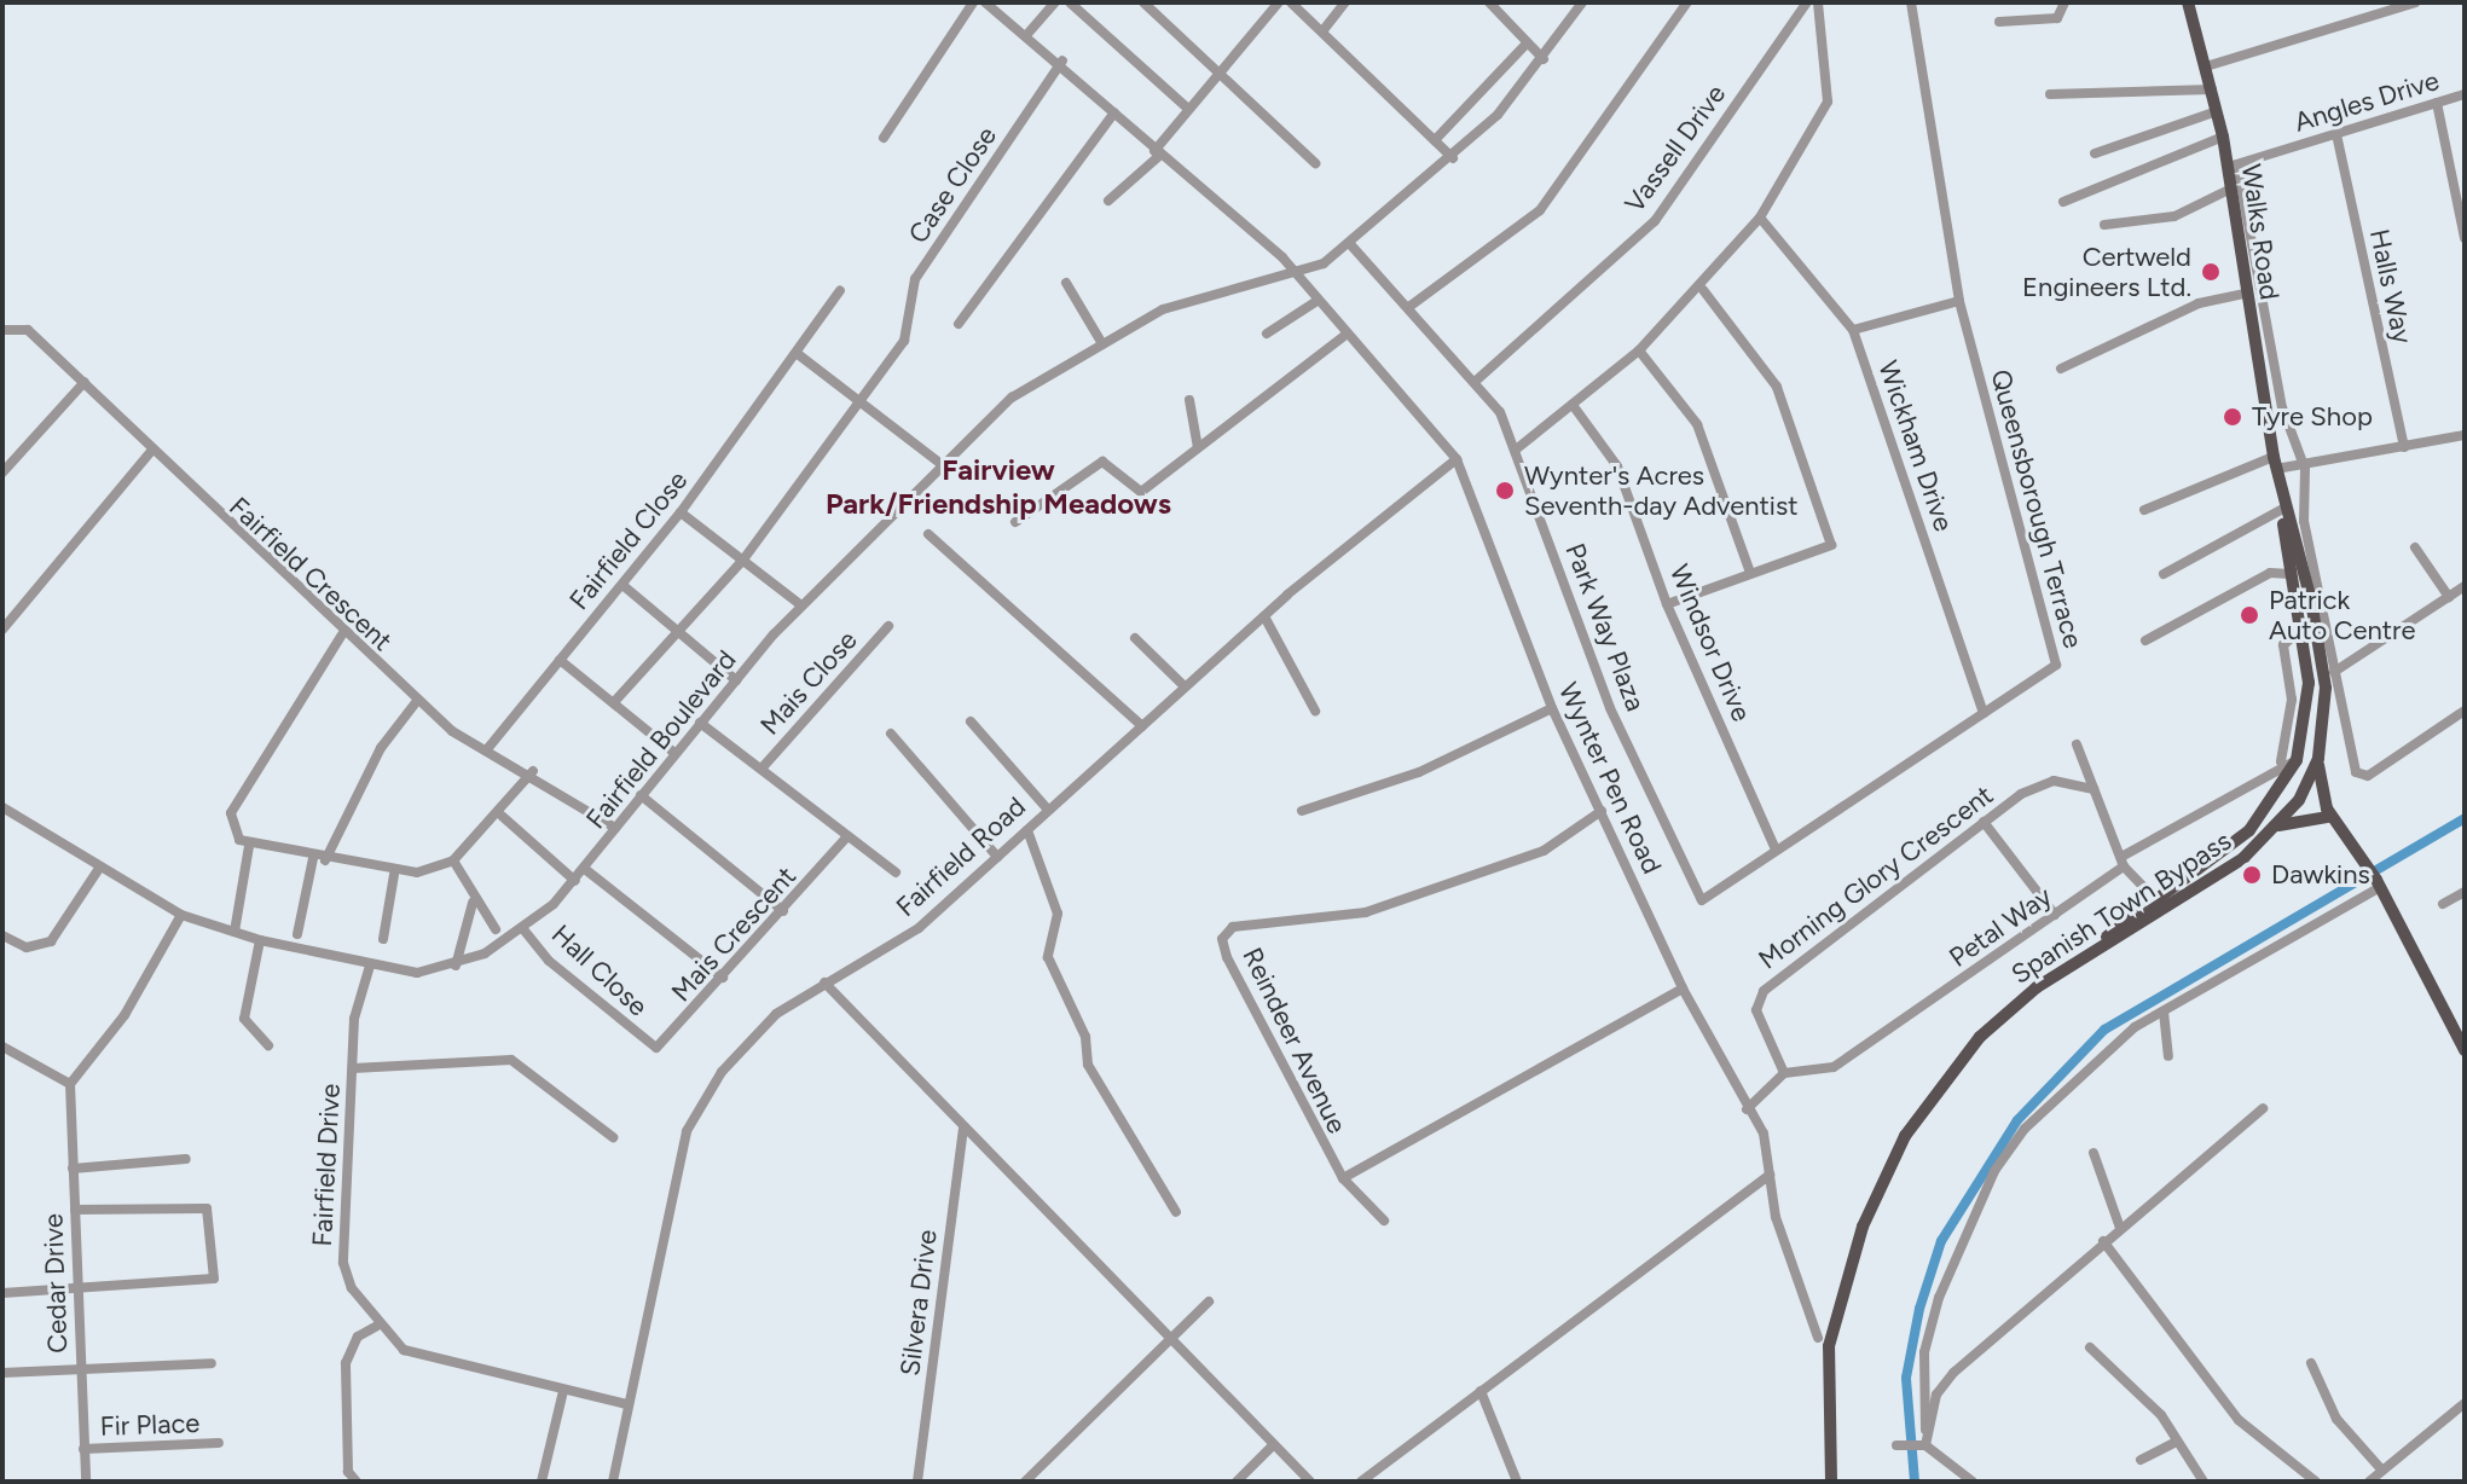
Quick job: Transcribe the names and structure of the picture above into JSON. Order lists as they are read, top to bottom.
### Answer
{
  "streets": {
    "main road": ["Walks Road", "Spanish Town Bypass"],
    "street": [
      "Angles Drive",
      "Vassell Drive",
      "Case Close",
      "Halls Way",
      "Wickham Drive",
      "Queensborough Terrace",
      "Fairfield Close",
      "Fairfield Crescent",
      "Park Way Plaza",
      "Windsor Drive",
      "Mais Close",
      "Fairfield Boulevard",
      "Wynter Pen Road",
      "Fairfield Road",
      "Morning Glory Crescent",
      "Petal Way",
      "Mais Crescent",
      "Hall Close",
      "Reindeer Avenue",
      "Fairfield Drive",
      "Cedar Drive",
      "Silvera Drive",
      "Fir Place"
    ]
  },
  "crossings": [
    ["Angles Drive", "Walks Road"],
    ["Angles Drive", "Halls Way"],
    ["Vassell Drive", "Park Way Plaza"],
    ["Case Close", "Wynter Pen Road"],
    ["Walks Road", "Spanish Town Bypass"],
    ["Wickham Drive", "Queensborough Terrace"],
    ["Queensborough Terrace", "Park Way Plaza"],
    ["Queensborough Terrace", "Windsor Drive"],
    ["Fairfield Close", "Fairfield Crescent"],
    ["Fairfield Crescent", "Fairfield Boulevard"],
    ["Park Way Plaza", "Fairfield Boulevard"],
    ["Fairfield Boulevard", "Wynter Pen Road"],
    ["Fairfield Boulevard", "Hall Close"],
    ["Fairfield Boulevard", "Fairfield Drive"],
    ["Wynter Pen Road", "Fairfield Road"],
    ["Wynter Pen Road", "Reindeer Avenue"],
    ["Fairfield Road", "Fairfield Drive"],
    ["Morning Glory Crescent", "Petal Way"],
    ["Mais Crescent", "Hall Close"],
    ["Cedar Drive", "Fir Place"]
  ],
  "districts": ["Fairview Park/Friendship Meadows"],
  "places": [
    "Certweld Engineers Ltd.",
    "Tyre Shop",
    "Wynter's Acres Seventh-day Adventist",
    "Patrick Auto Centre",
    "Dawkins"
  ]
}
